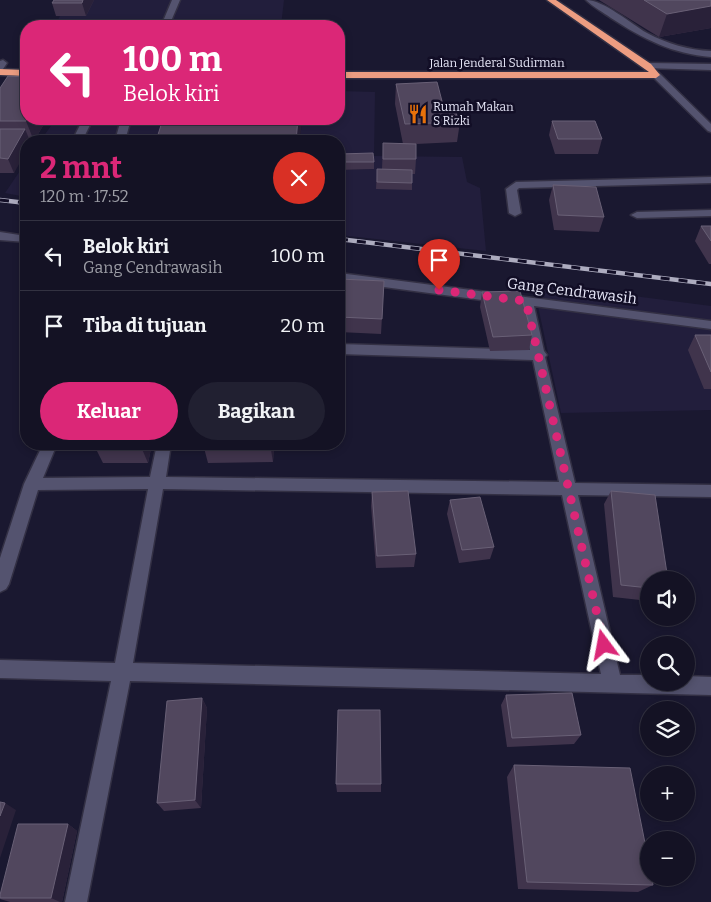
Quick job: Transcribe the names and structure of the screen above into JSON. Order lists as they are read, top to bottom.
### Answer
{
  "streets": {
    "highway": ["Jalan Jenderal Sudirman"],
    "street": ["Gang Cendrawasih"]
  },
  "places": {
    "restaurant": ["Rumah Makan S Rizki"]
  },
  "page": {
    "turn": ["100 m", "Belok kiri"],
    "heading": ["2 mnt", "120 m · 17:52"],
    "list": [
      {
        "name": "Belok kiri",
        "note": "Gang Cendrawasih",
        "value": "100 m"
      },
      {
        "name": "Tiba di tujuan",
        "value": "20 m"
      }
    ],
    "buttons": ["Keluar", "Bagikan"],
    "map_buttons": ["+", "−"]
  }
}
